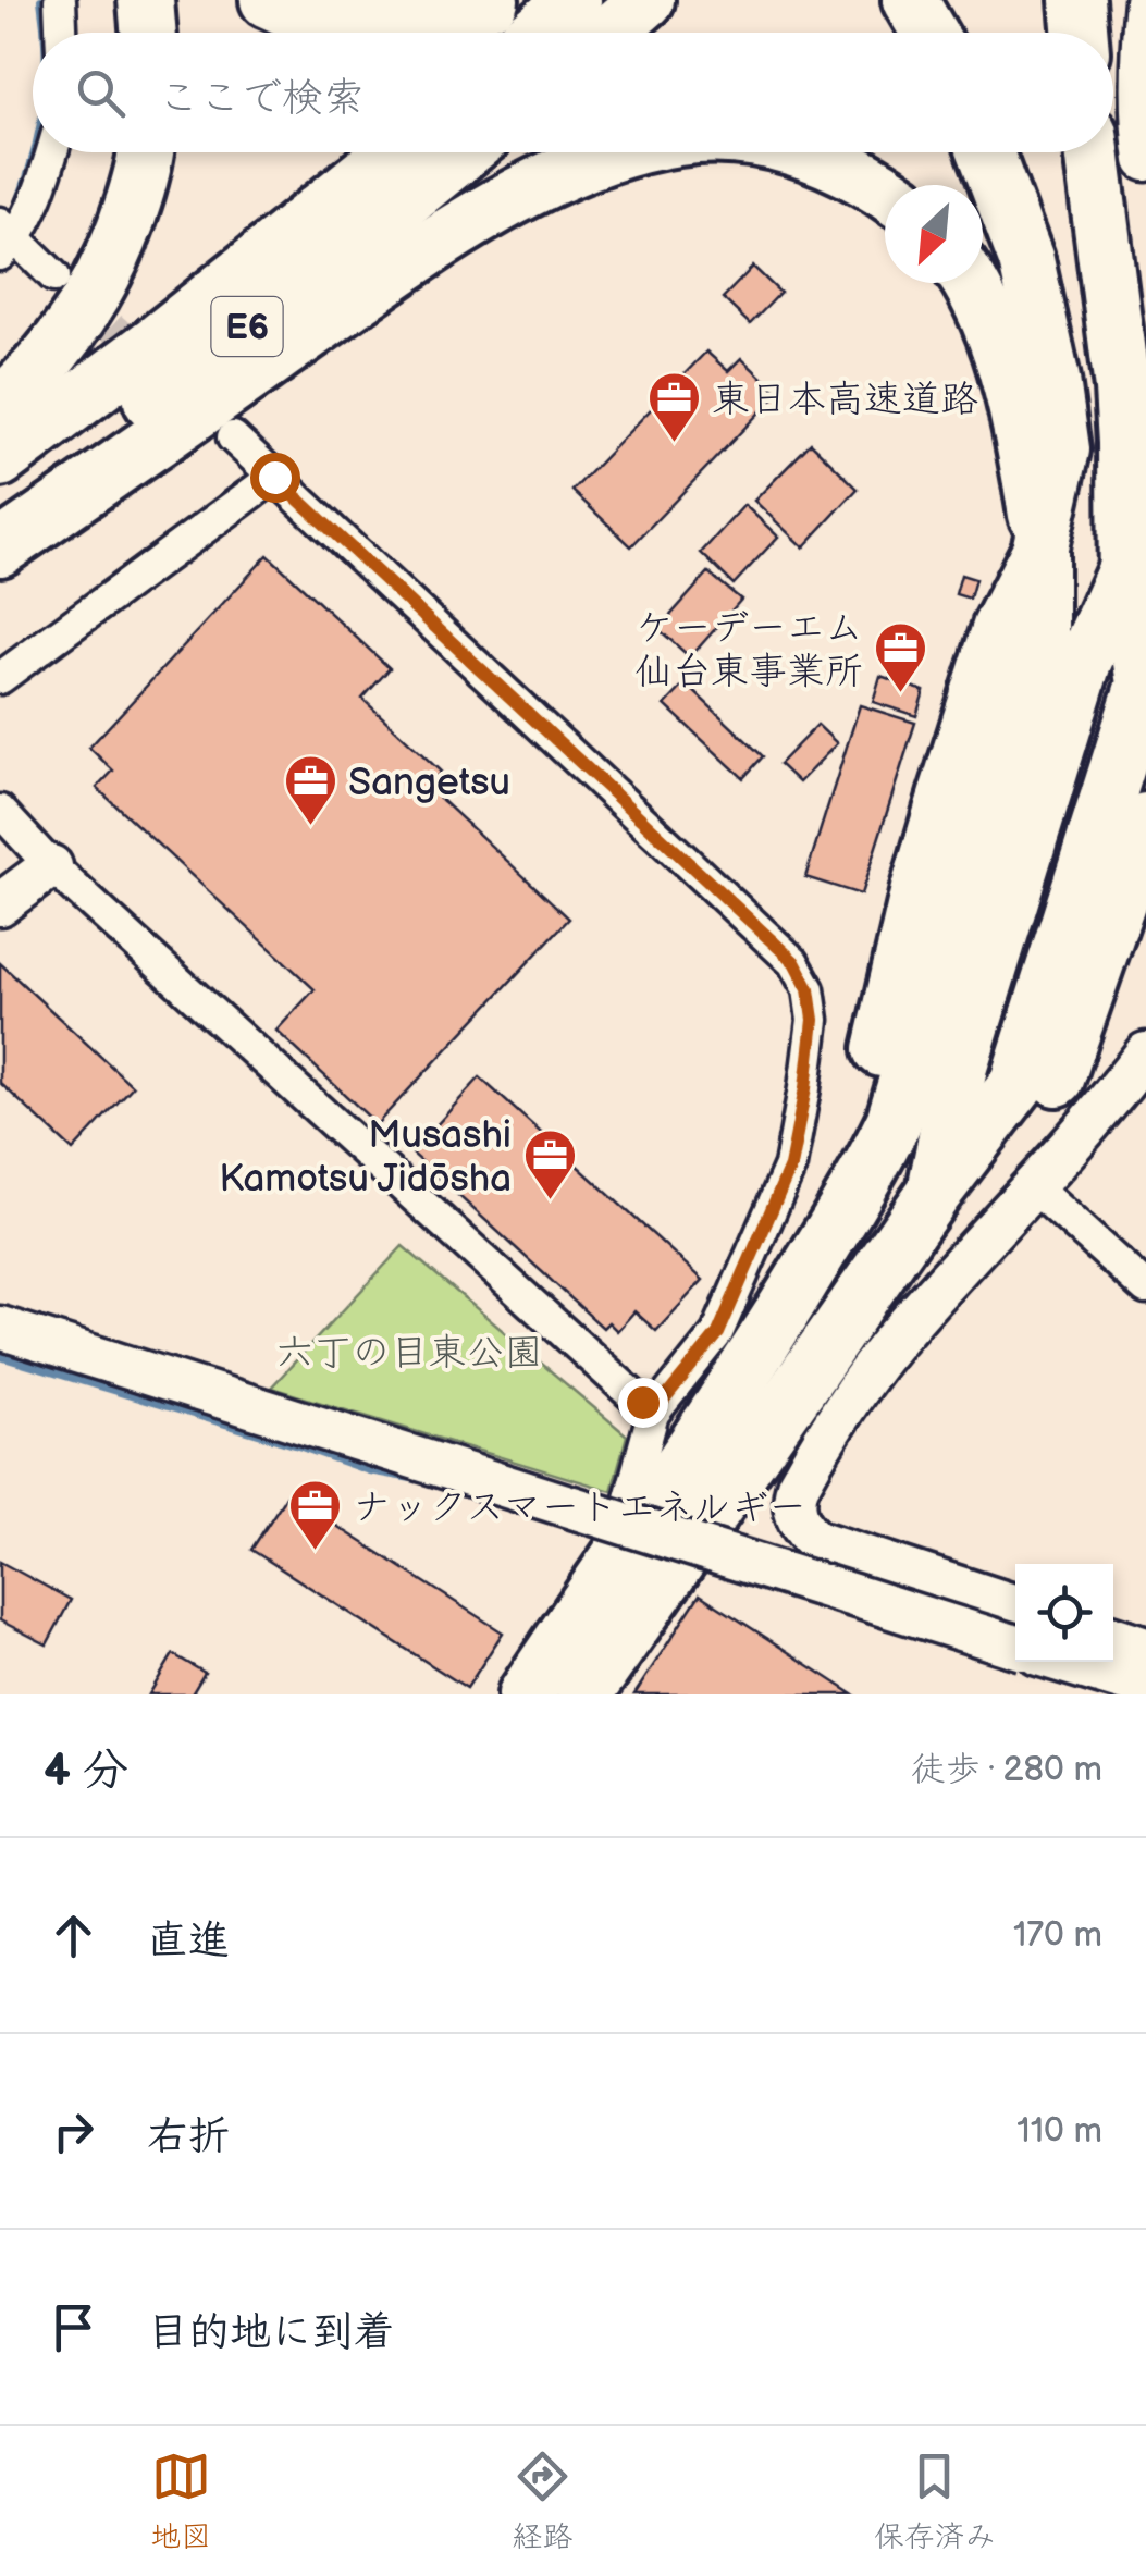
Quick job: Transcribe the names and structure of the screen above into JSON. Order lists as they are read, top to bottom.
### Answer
{
  "streets": {
    "highway": ["E6"]
  },
  "parks": ["六丁の目東公園"],
  "places": {
    "office": [
      "東日本高速道路",
      "ケーデーエム 仙台東事業所",
      "Sangetsu",
      "Musashi Kamotsu Jidōsha",
      "ナックスマートエネルギー"
    ]
  },
  "north": "bottom left",
  "page": {
    "search": "ここで検索",
    "heading": ["4 分", "徒歩 · 280 m"],
    "list": [
      ["直進", "170 m"],
      ["右折", "110 m"],
      "目的地に到着"
    ],
    "nav": ["地図", "経路", "保存済み"]
  }
}
